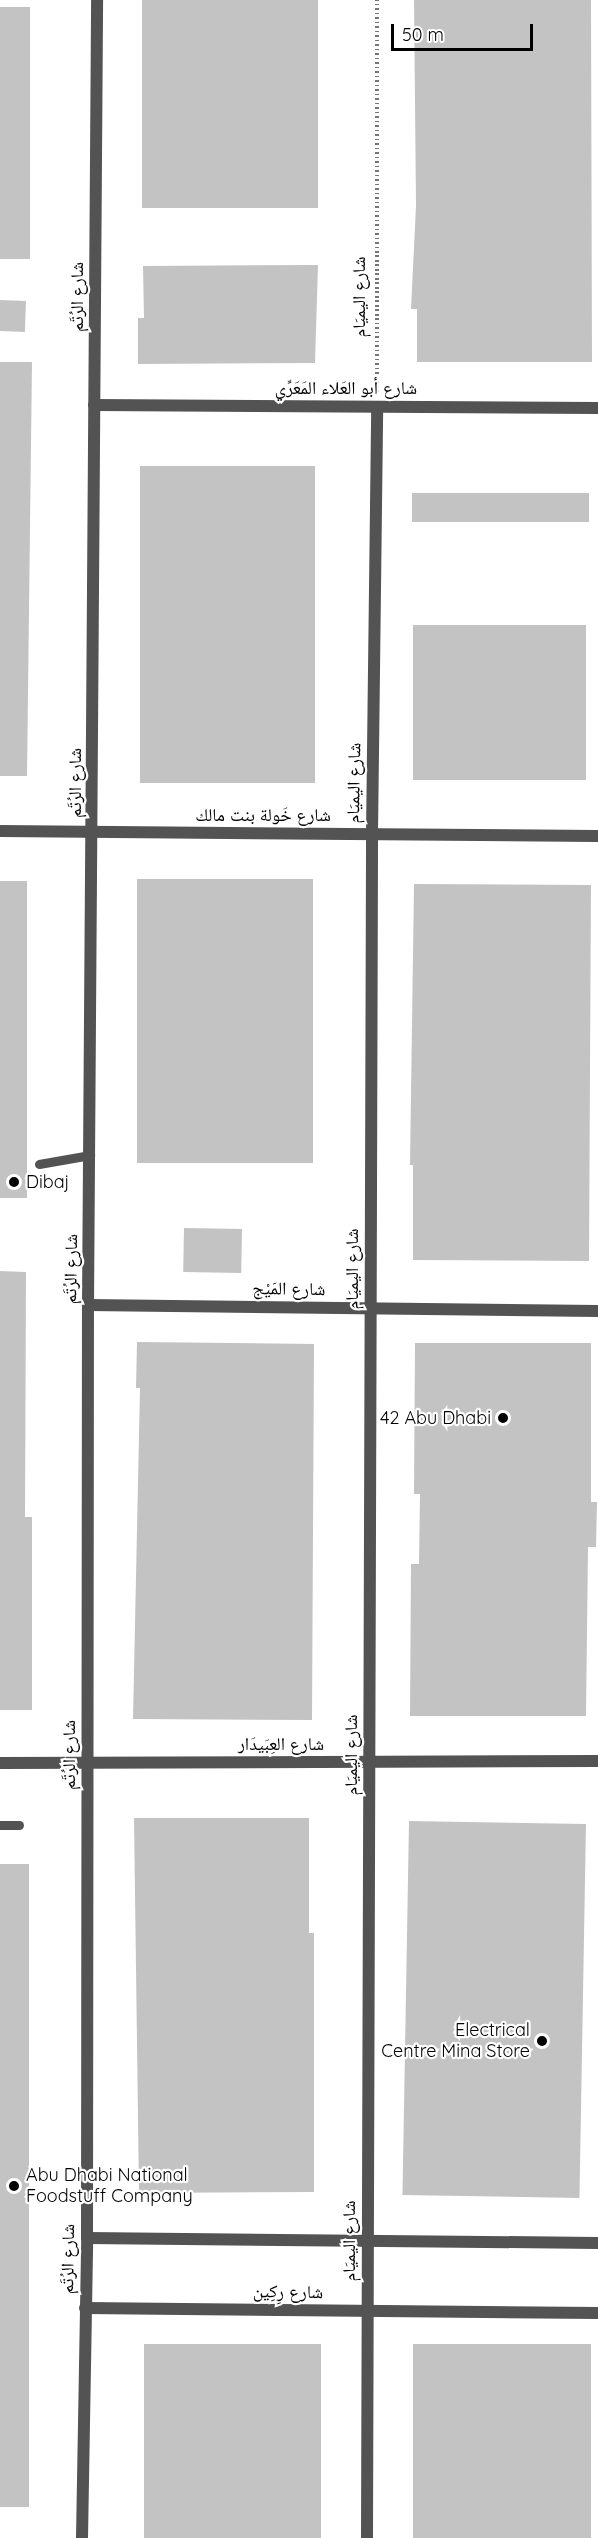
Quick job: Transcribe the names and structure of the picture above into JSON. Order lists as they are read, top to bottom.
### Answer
{
  "streets": {
    "street": [
      "شارع الرُتَم",
      "شارع اليميَام",
      "شارع أبو العَلاء المَعَرِّي",
      "شارع خَولة بنت مالك",
      "شارع المَيْج",
      "شارع العِبَيدَار",
      "شارع رِكِين"
    ]
  },
  "crossings": [
    ["شارع الرُتَم", "شارع أبو العَلاء المَعَرِّي"],
    ["شارع الرُتَم", "شارع خَولة بنت مالك"],
    ["شارع الرُتَم", "شارع المَيْج"],
    ["شارع الرُتَم", "شارع العِبَيدَار"],
    ["شارع الرُتَم", "شارع رِكِين"],
    ["شارع اليميَام", "شارع أبو العَلاء المَعَرِّي"],
    ["شارع اليميَام", "شارع خَولة بنت مالك"],
    ["شارع اليميَام", "شارع المَيْج"],
    ["شارع اليميَام", "شارع العِبَيدَار"],
    ["شارع اليميَام", "شارع رِكِين"]
  ],
  "places": [
    "Dibaj",
    "42 Abu Dhabi",
    "Electrical Centre Mina Store",
    "Abu Dhabi National Foodstuff Company"
  ],
  "scale_bar": "50 m"
}
